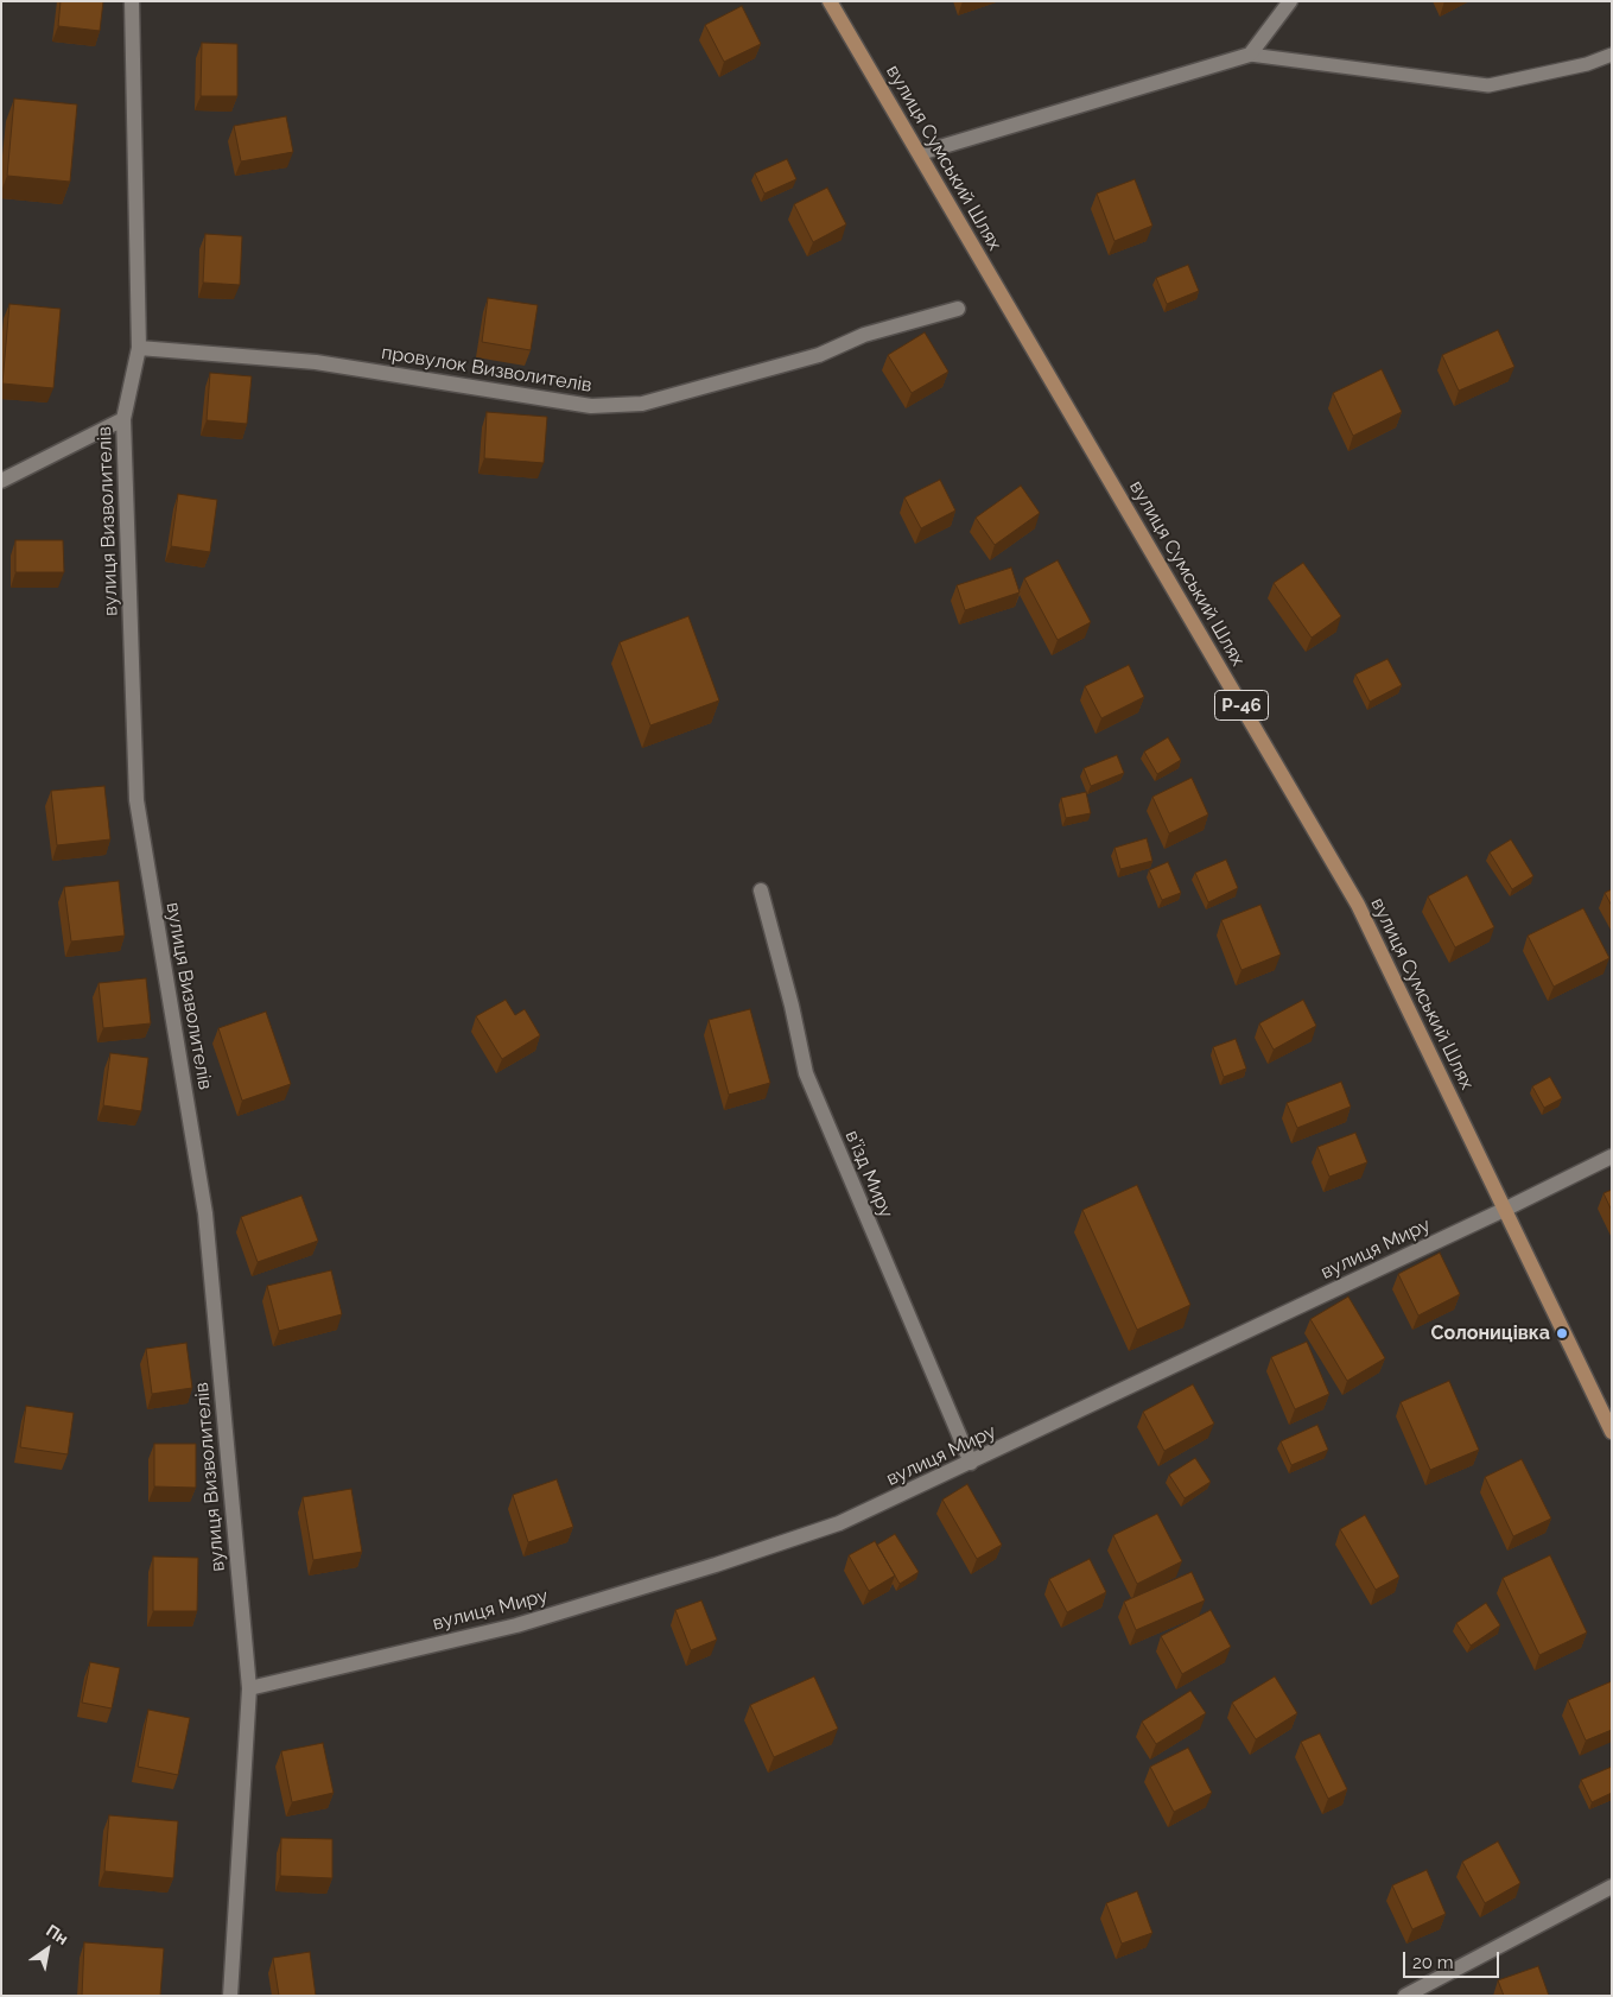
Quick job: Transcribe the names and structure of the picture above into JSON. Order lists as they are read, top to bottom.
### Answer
{
  "streets": {
    "main road": ["вулиця Сумський Шлях", "Р-46"],
    "street": [
      "провулок Визволителів",
      "вулиця Визволителів",
      "в'їзд Миру",
      "вулиця Миру"
    ]
  },
  "crossings": [
    ["вулиця Сумський Шлях", "вулиця Миру"],
    ["провулок Визволителів", "вулиця Визволителів"],
    ["вулиця Визволителів", "вулиця Миру"],
    ["в'їзд Миру", "вулиця Миру"]
  ],
  "places": ["Солоницівка"],
  "scale_bar": "20 m",
  "north": "top right"
}
